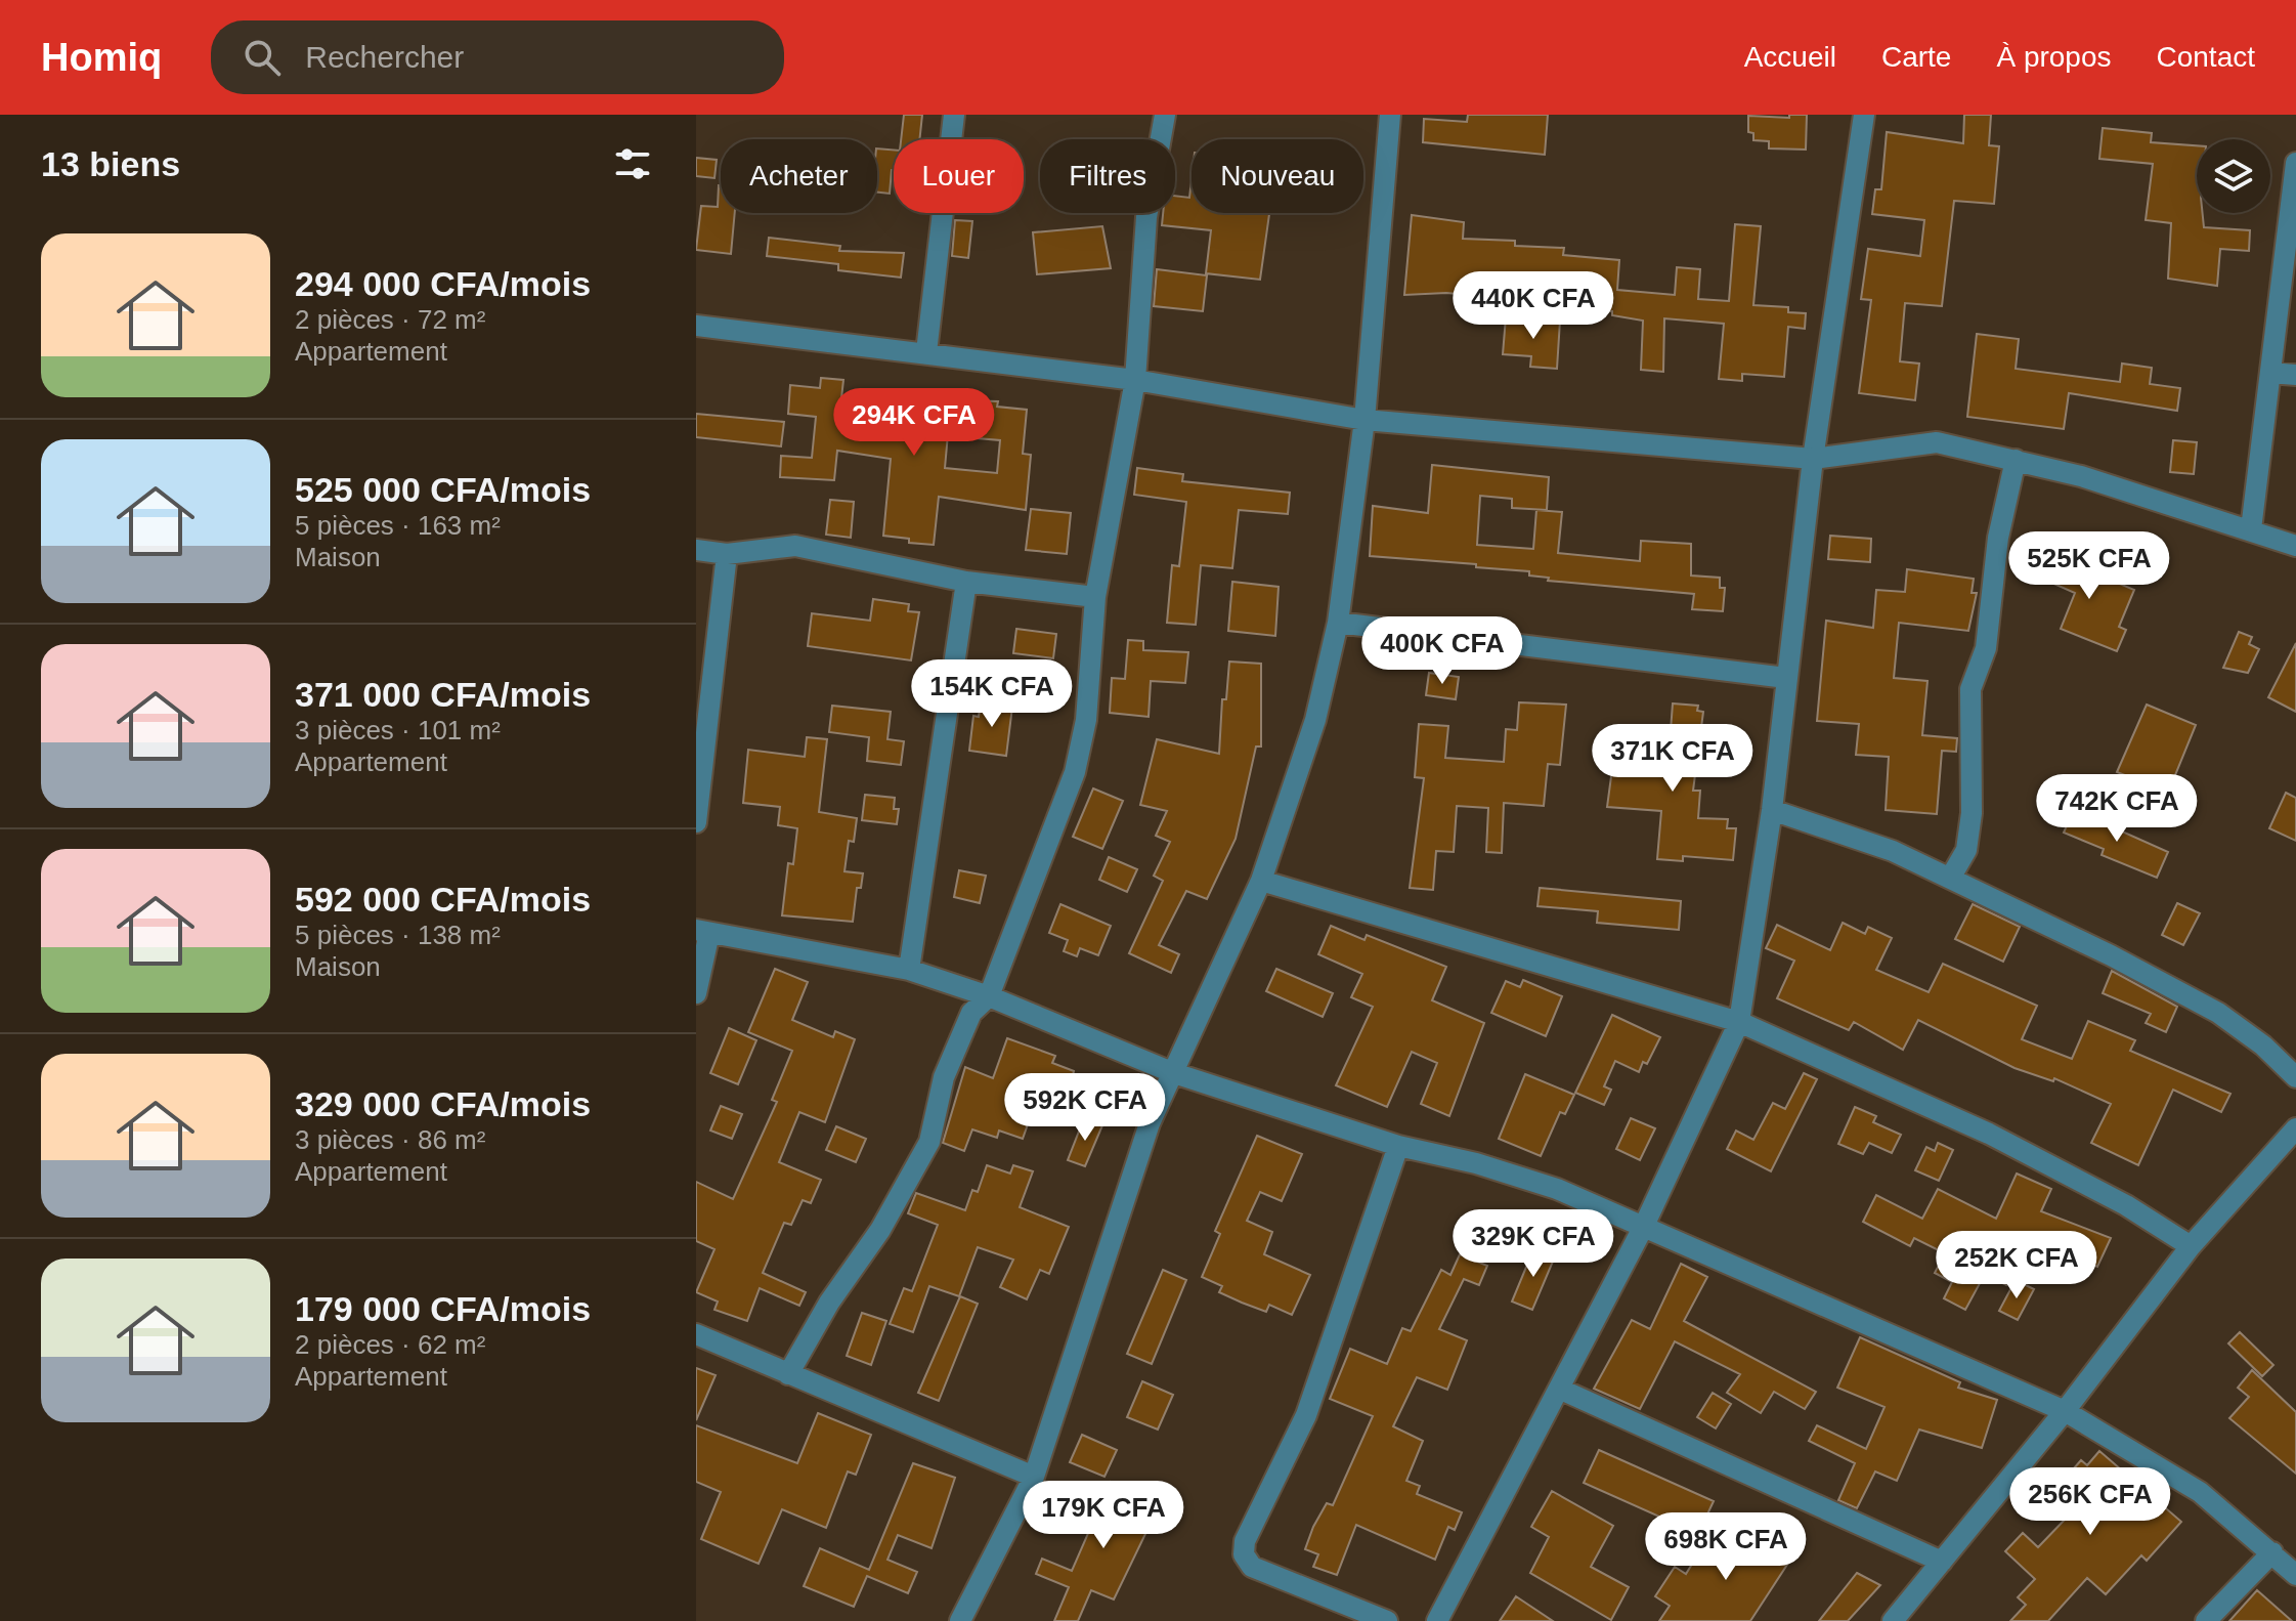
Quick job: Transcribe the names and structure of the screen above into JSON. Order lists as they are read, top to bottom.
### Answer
{
  "page": {
    "header": "Homiq",
    "search": "Rechercher",
    "nav": [
      "Accueil",
      "Carte",
      "À propos",
      "Contact"
    ],
    "heading": "13 biens",
    "chip": [
      "Acheter",
      "Louer",
      "Filtres",
      "Nouveau"
    ],
    "list": [
      {
        "name": "294 000 CFA/mois",
        "note": "2 pièces · 72 m² · Appartement"
      },
      {
        "name": "525 000 CFA/mois",
        "note": "5 pièces · 163 m² · Maison"
      },
      {
        "name": "371 000 CFA/mois",
        "note": "3 pièces · 101 m² · Appartement"
      },
      {
        "name": "592 000 CFA/mois",
        "note": "5 pièces · 138 m² · Maison"
      },
      {
        "name": "329 000 CFA/mois",
        "note": "3 pièces · 86 m² · Appartement"
      },
      {
        "name": "179 000 CFA/mois",
        "note": "2 pièces · 62 m² · Appartement"
      }
    ],
    "price": [
      "440K CFA",
      "294K CFA",
      "525K CFA",
      "400K CFA",
      "154K CFA",
      "371K CFA",
      "742K CFA",
      "592K CFA",
      "329K CFA",
      "252K CFA",
      "256K CFA",
      "179K CFA",
      "698K CFA"
    ]
  }
}
